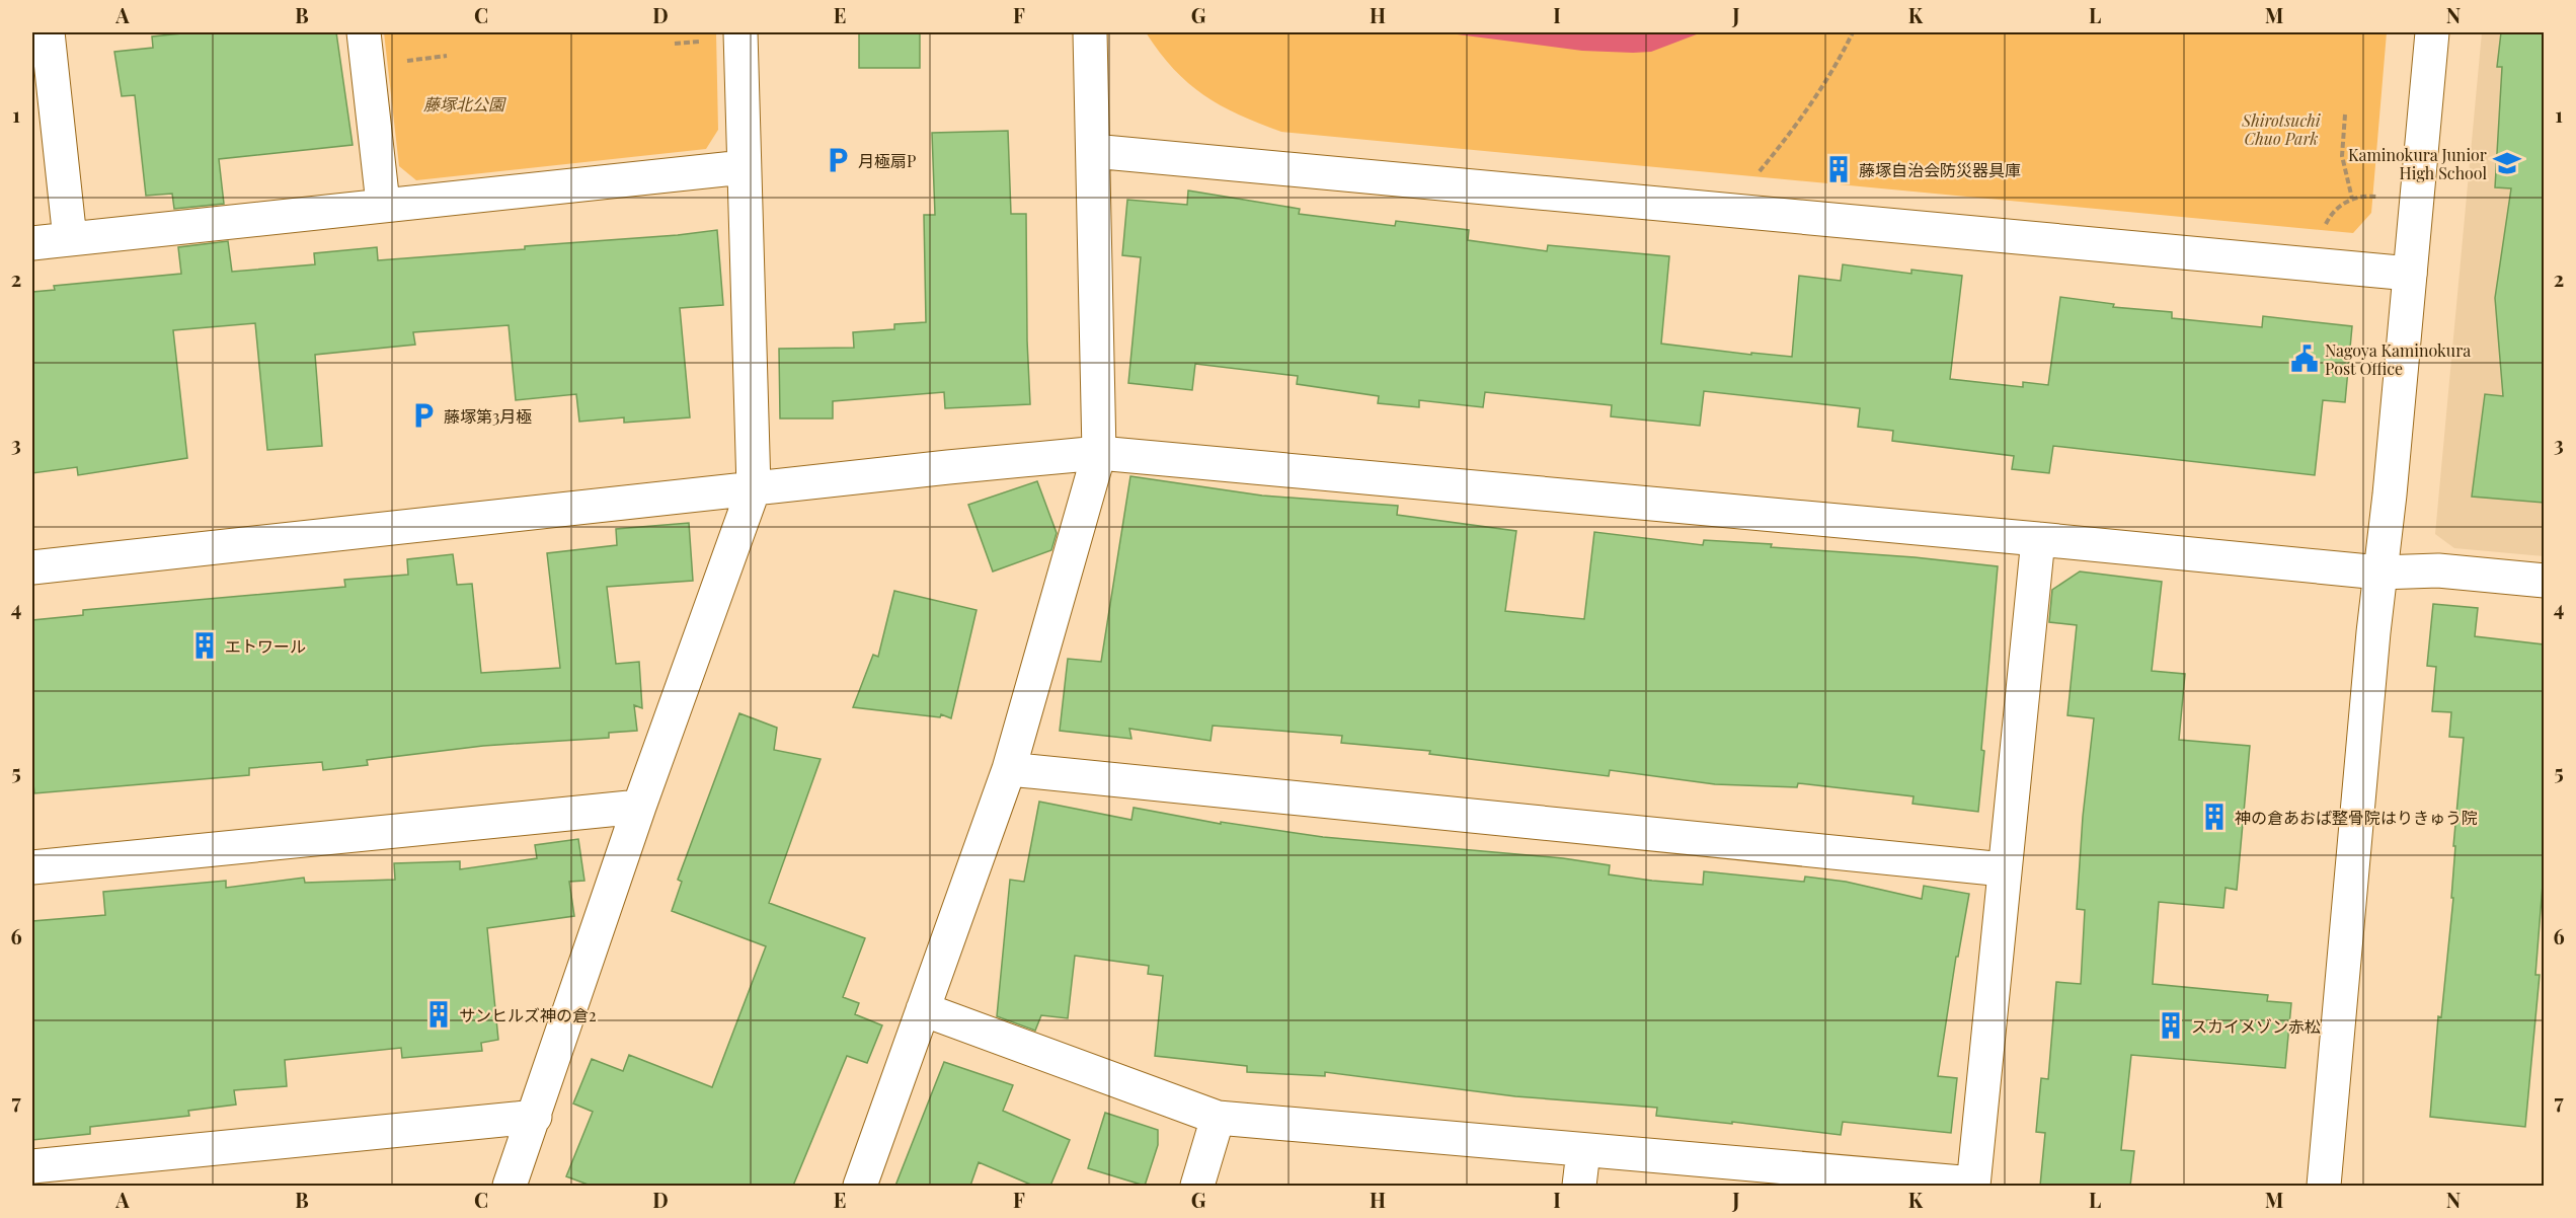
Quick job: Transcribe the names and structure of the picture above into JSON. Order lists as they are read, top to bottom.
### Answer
{
  "parks": ["藤塚北公園", "Shirotsuchi Chuo Park"],
  "places": {
    "parking": ["月極扇P", "藤塚第3月極"],
    "school or university": ["Kaminokura Junior High School"],
    "building": [
      "藤塚自治会防災器具庫",
      "エトワール",
      "神の倉あおば整骨院はりきゅう院",
      "サンヒルズ神の倉2",
      "スカイメゾン赤松"
    ],
    "public building": ["Nagoya Kaminokura Post Office"]
  },
  "grid": {
    "columns": [
      "A",
      "B",
      "C",
      "D",
      "E",
      "F",
      "G",
      "H",
      "I",
      "J",
      "K",
      "L",
      "M",
      "N"
    ],
    "rows": [
      "1",
      "2",
      "3",
      "4",
      "5",
      "6",
      "7"
    ]
  }
}
